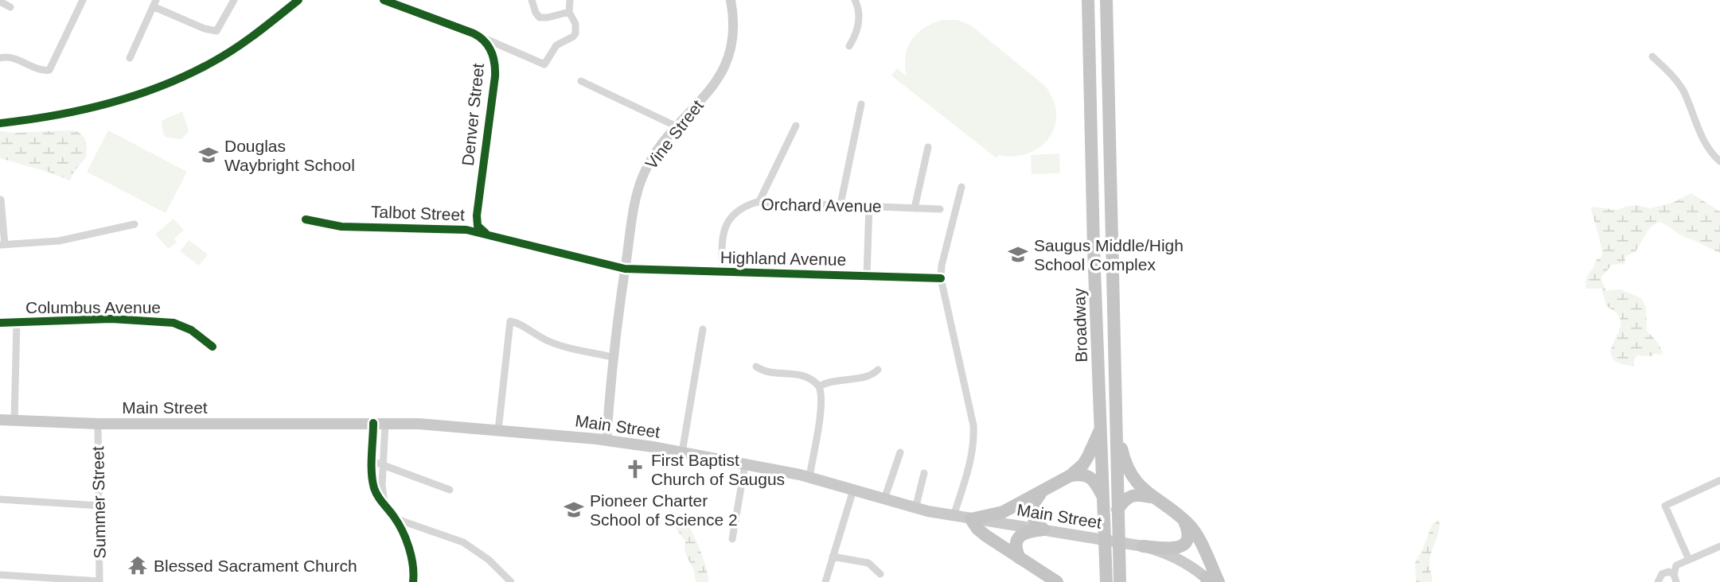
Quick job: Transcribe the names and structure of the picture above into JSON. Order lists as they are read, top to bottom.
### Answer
{
  "streets": {
    "highway": ["Broadway"],
    "main road": ["Main Street"],
    "street": [
      "Denver Street",
      "Vine Street",
      "Orchard Avenue",
      "Talbot Street",
      "Highland Avenue",
      "Columbus Avenue",
      "Summer Street"
    ]
  },
  "crossings": [
    ["Denver Street", "Talbot Street"],
    ["Vine Street", "Talbot Street"],
    ["Vine Street", "Highland Avenue"],
    ["Vine Street", "Main Street"],
    ["Orchard Avenue", "Highland Avenue"],
    ["Talbot Street", "Highland Avenue"],
    ["Main Street", "Summer Street"]
  ],
  "places": {
    "school or university": ["Douglas Waybright School", "Saugus Middle/High School Complex", "Pioneer Charter School of Science 2"],
    "church": ["First Baptist Church of Saugus"],
    "temple": ["Blessed Sacrament Church"]
  }
}
